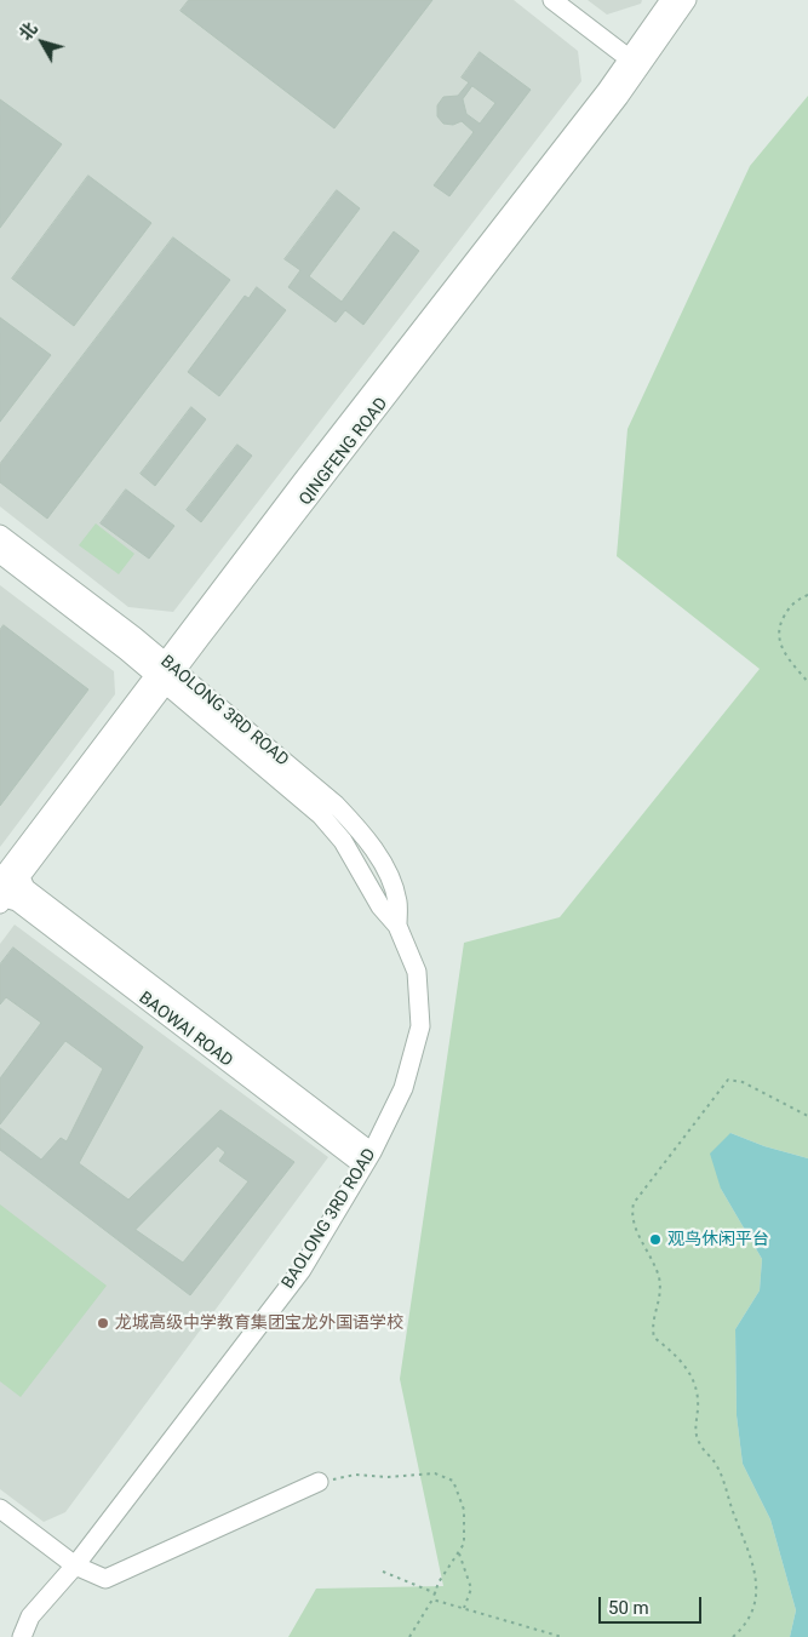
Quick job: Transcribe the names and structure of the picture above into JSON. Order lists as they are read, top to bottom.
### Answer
{
  "streets": {
    "street": ["QINGFENG ROAD", "BAOLONG 3RD ROAD", "BAOWAI ROAD"]
  },
  "crossings": [
    ["QINGFENG ROAD", "BAOLONG 3RD ROAD"],
    ["QINGFENG ROAD", "BAOWAI ROAD"],
    ["BAOLONG 3RD ROAD", "BAOWAI ROAD"]
  ],
  "places": ["观鸟休闲平台", "龙城高级中学教育集团宝龙外国语学校"],
  "scale_bar": "50 m",
  "north": "top left"
}
